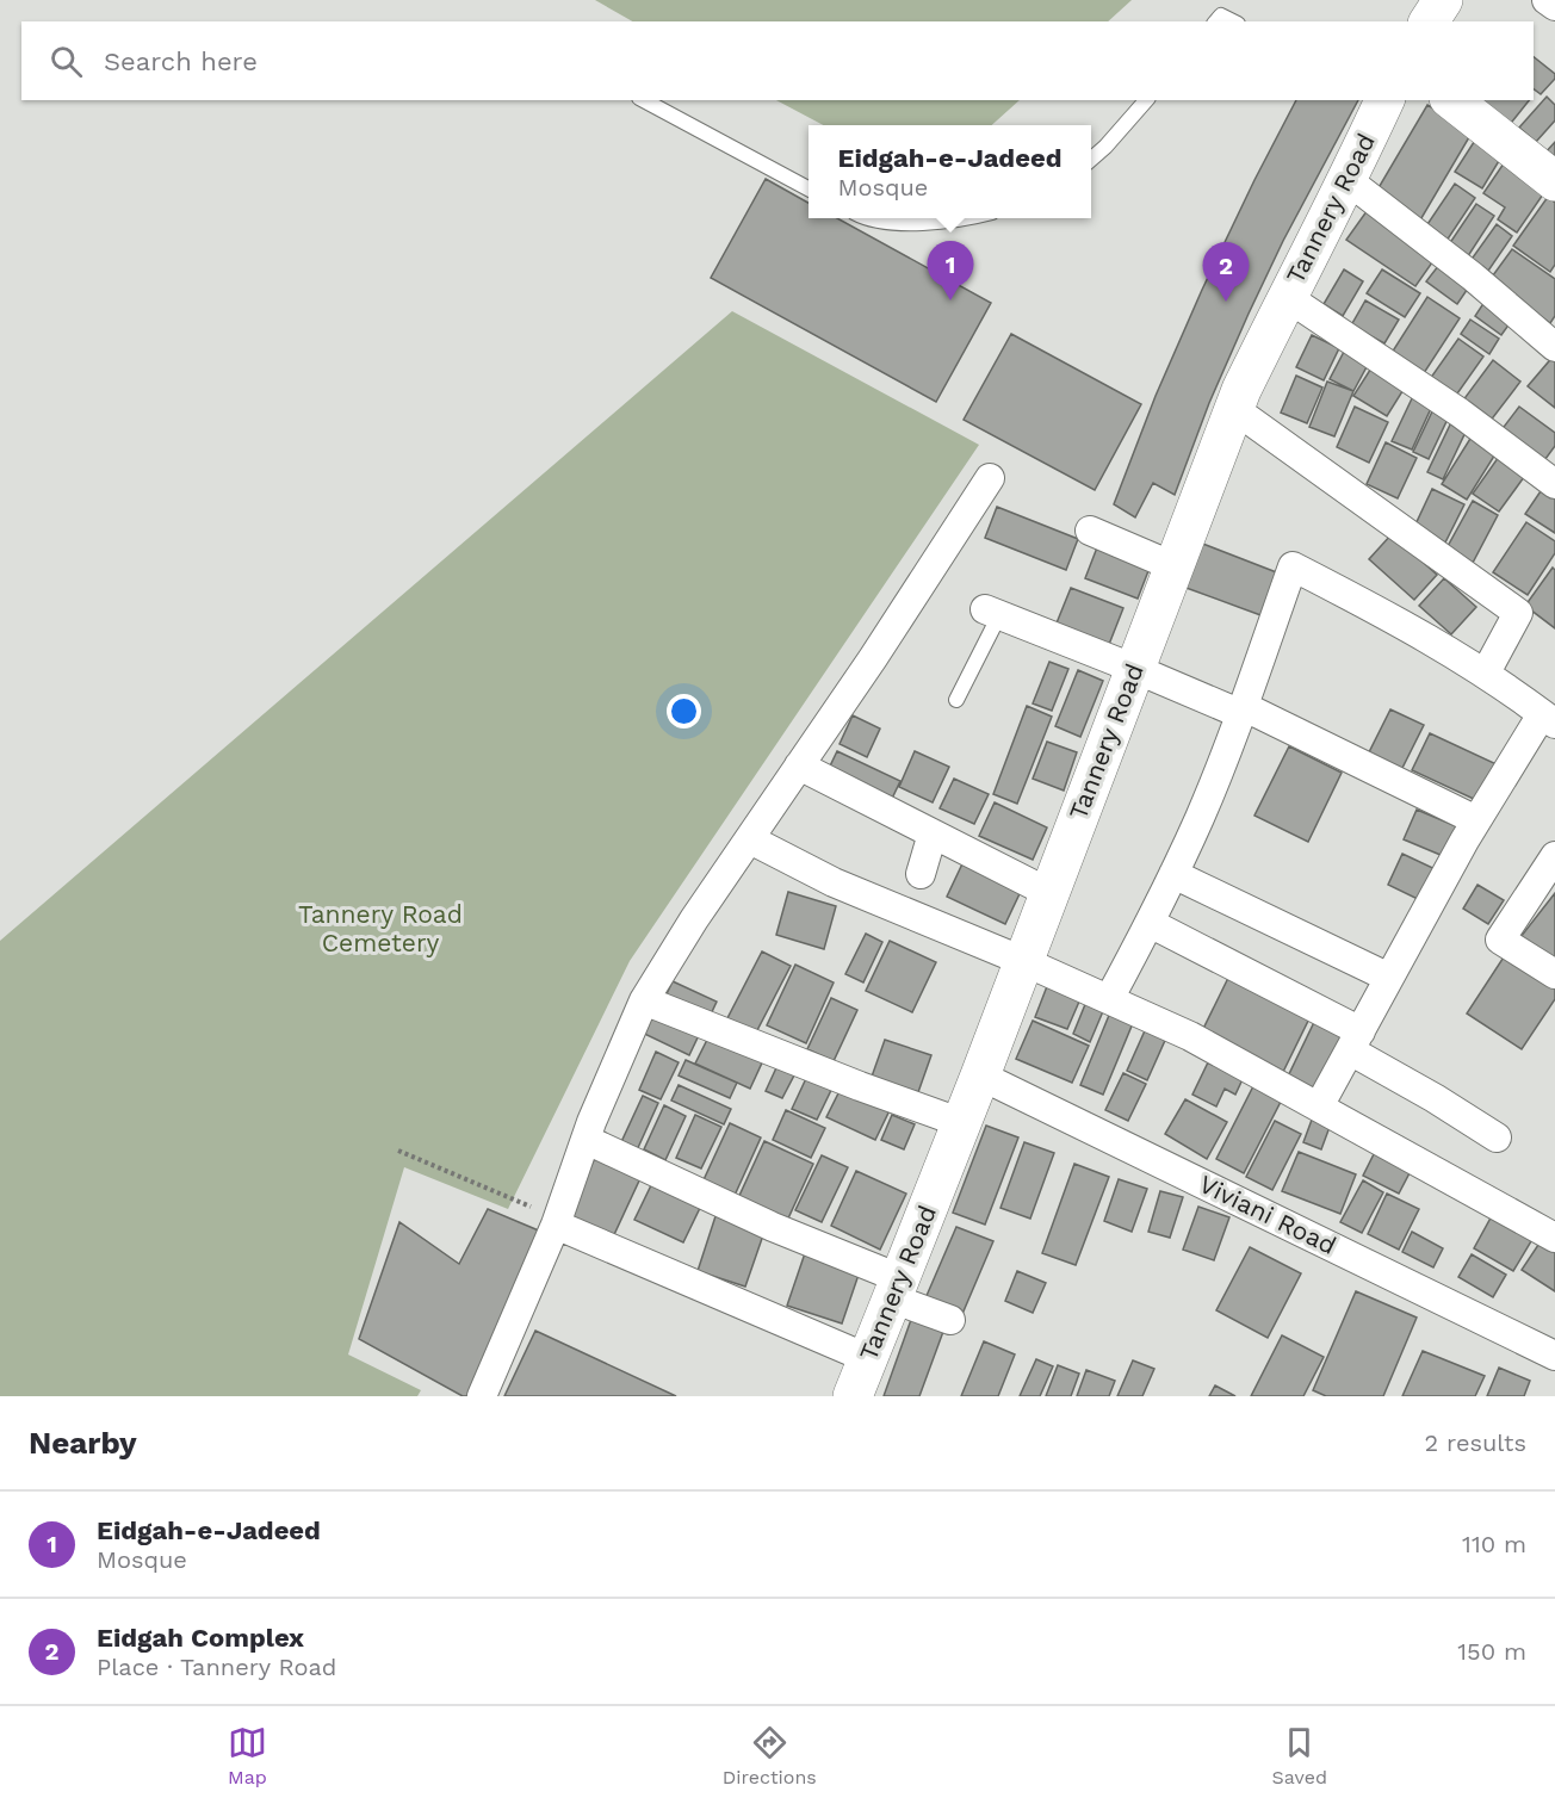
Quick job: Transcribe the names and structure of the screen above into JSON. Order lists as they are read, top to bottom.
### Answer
{
  "streets": {
    "main road": ["Tannery Road"],
    "street": ["Viviani Road"]
  },
  "crossings": [
    ["Tannery Road", "Viviani Road"]
  ],
  "parks": ["Tannery Road Cemetery"],
  "page": {
    "search": "Search here",
    "popup": ["Eidgah-e-Jadeed", "Mosque"],
    "pins": ["1", "2"],
    "heading": ["Nearby", "2 results"],
    "list": [
      {
        "mark": "1",
        "name": "Eidgah-e-Jadeed",
        "note": "Mosque",
        "value": "110 m"
      },
      {
        "mark": "2",
        "name": "Eidgah Complex",
        "note": "Place · Tannery Road",
        "value": "150 m"
      }
    ],
    "nav": ["Map", "Directions", "Saved"]
  }
}
